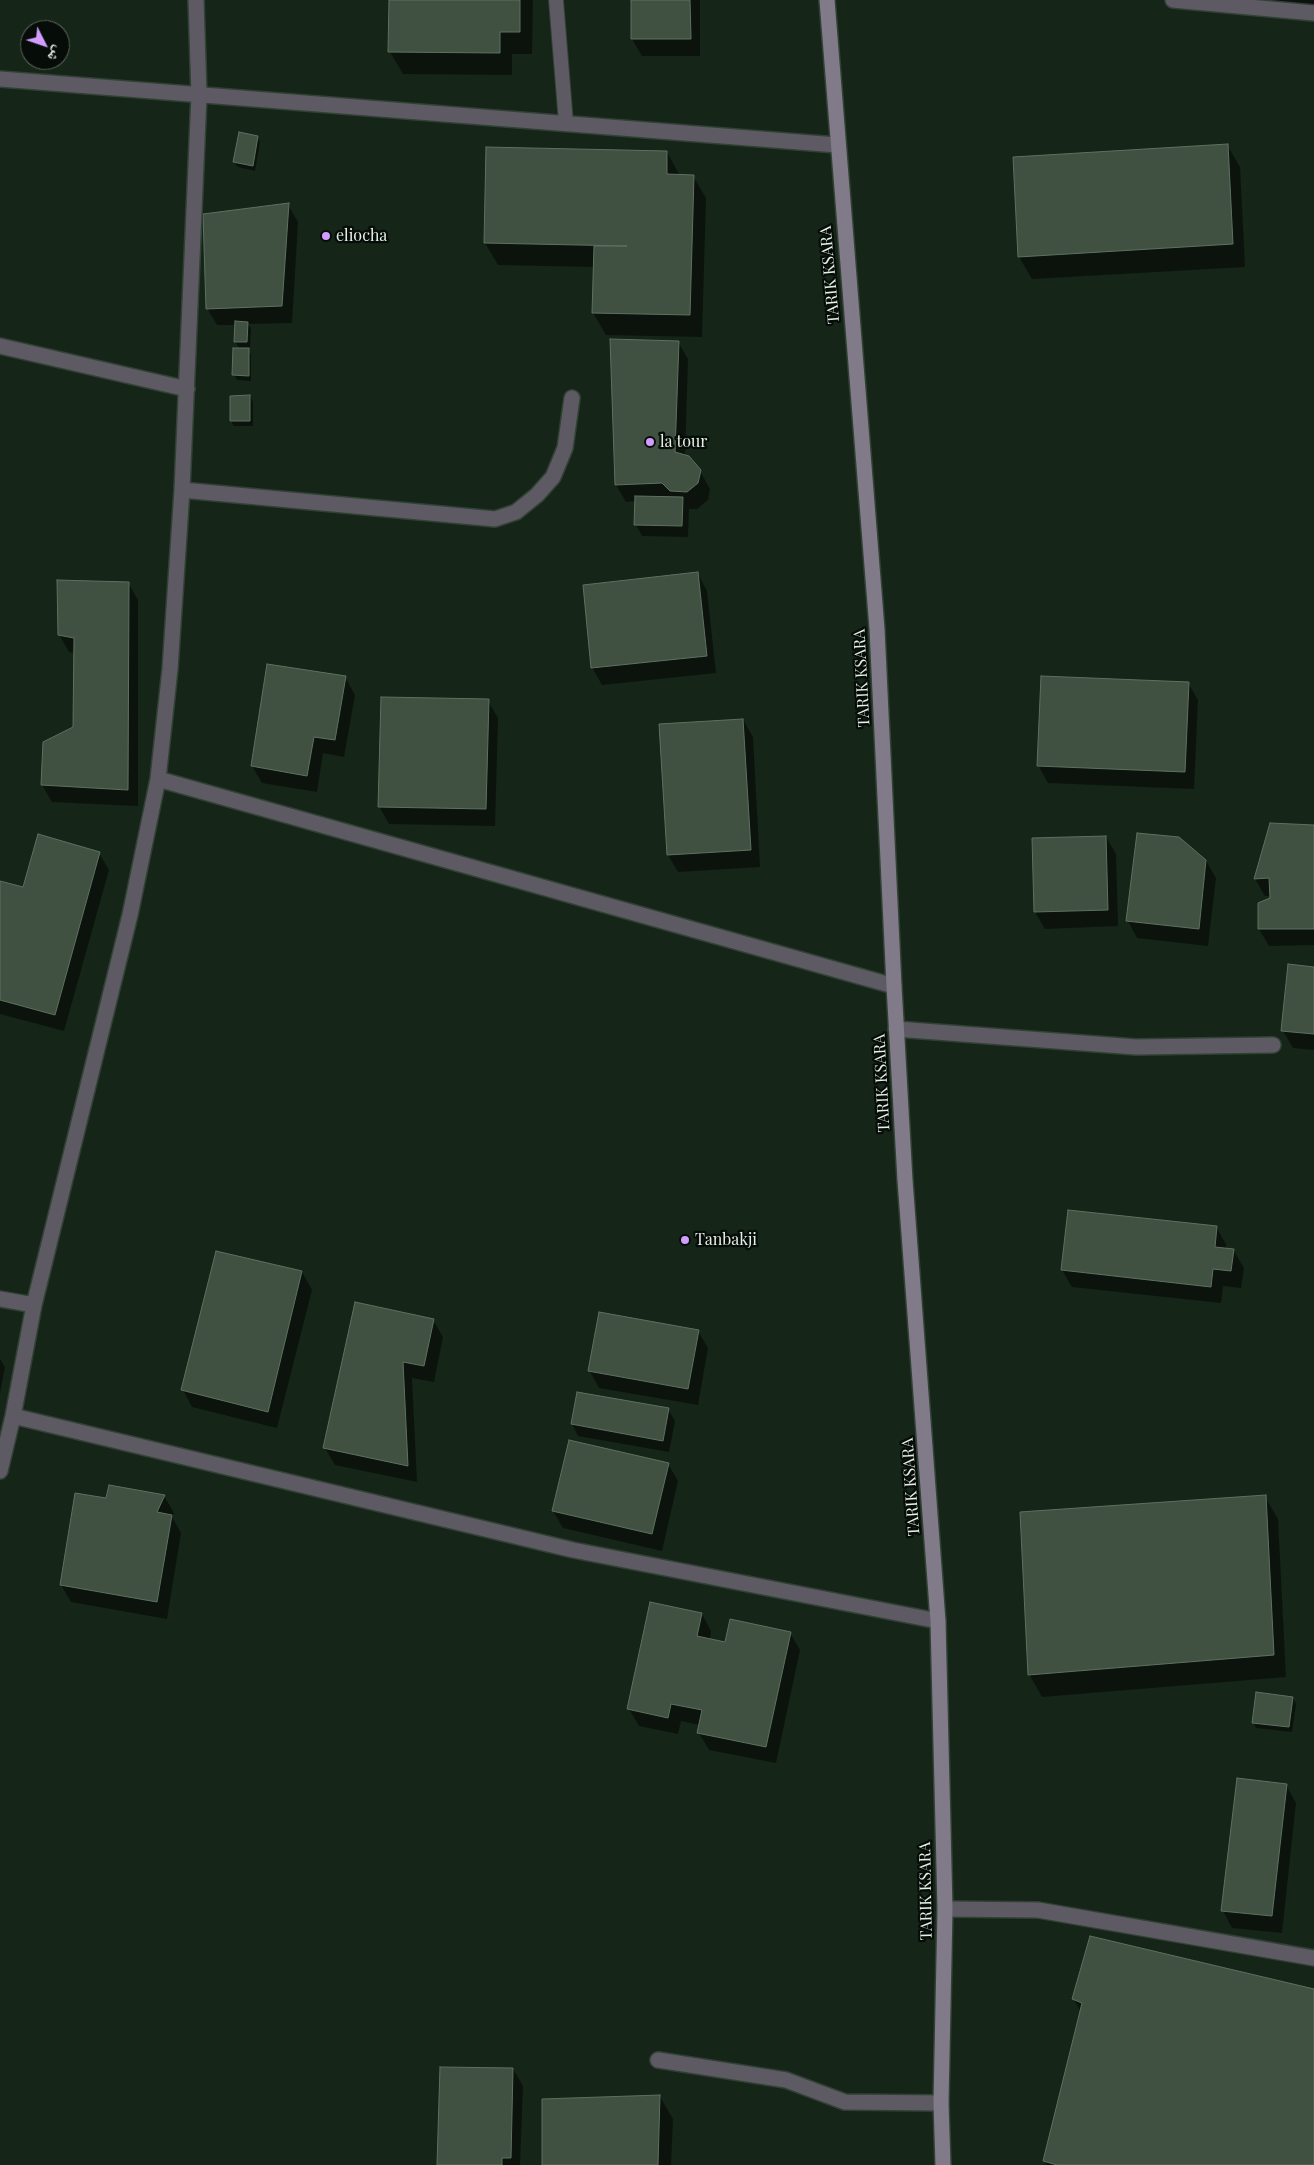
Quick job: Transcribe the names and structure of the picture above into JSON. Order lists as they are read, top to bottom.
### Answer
{
  "streets": {
    "main road": ["TARIK KSARA"]
  },
  "places": ["eliocha", "la tour", "Tanbakji"],
  "north": "bottom right"
}
